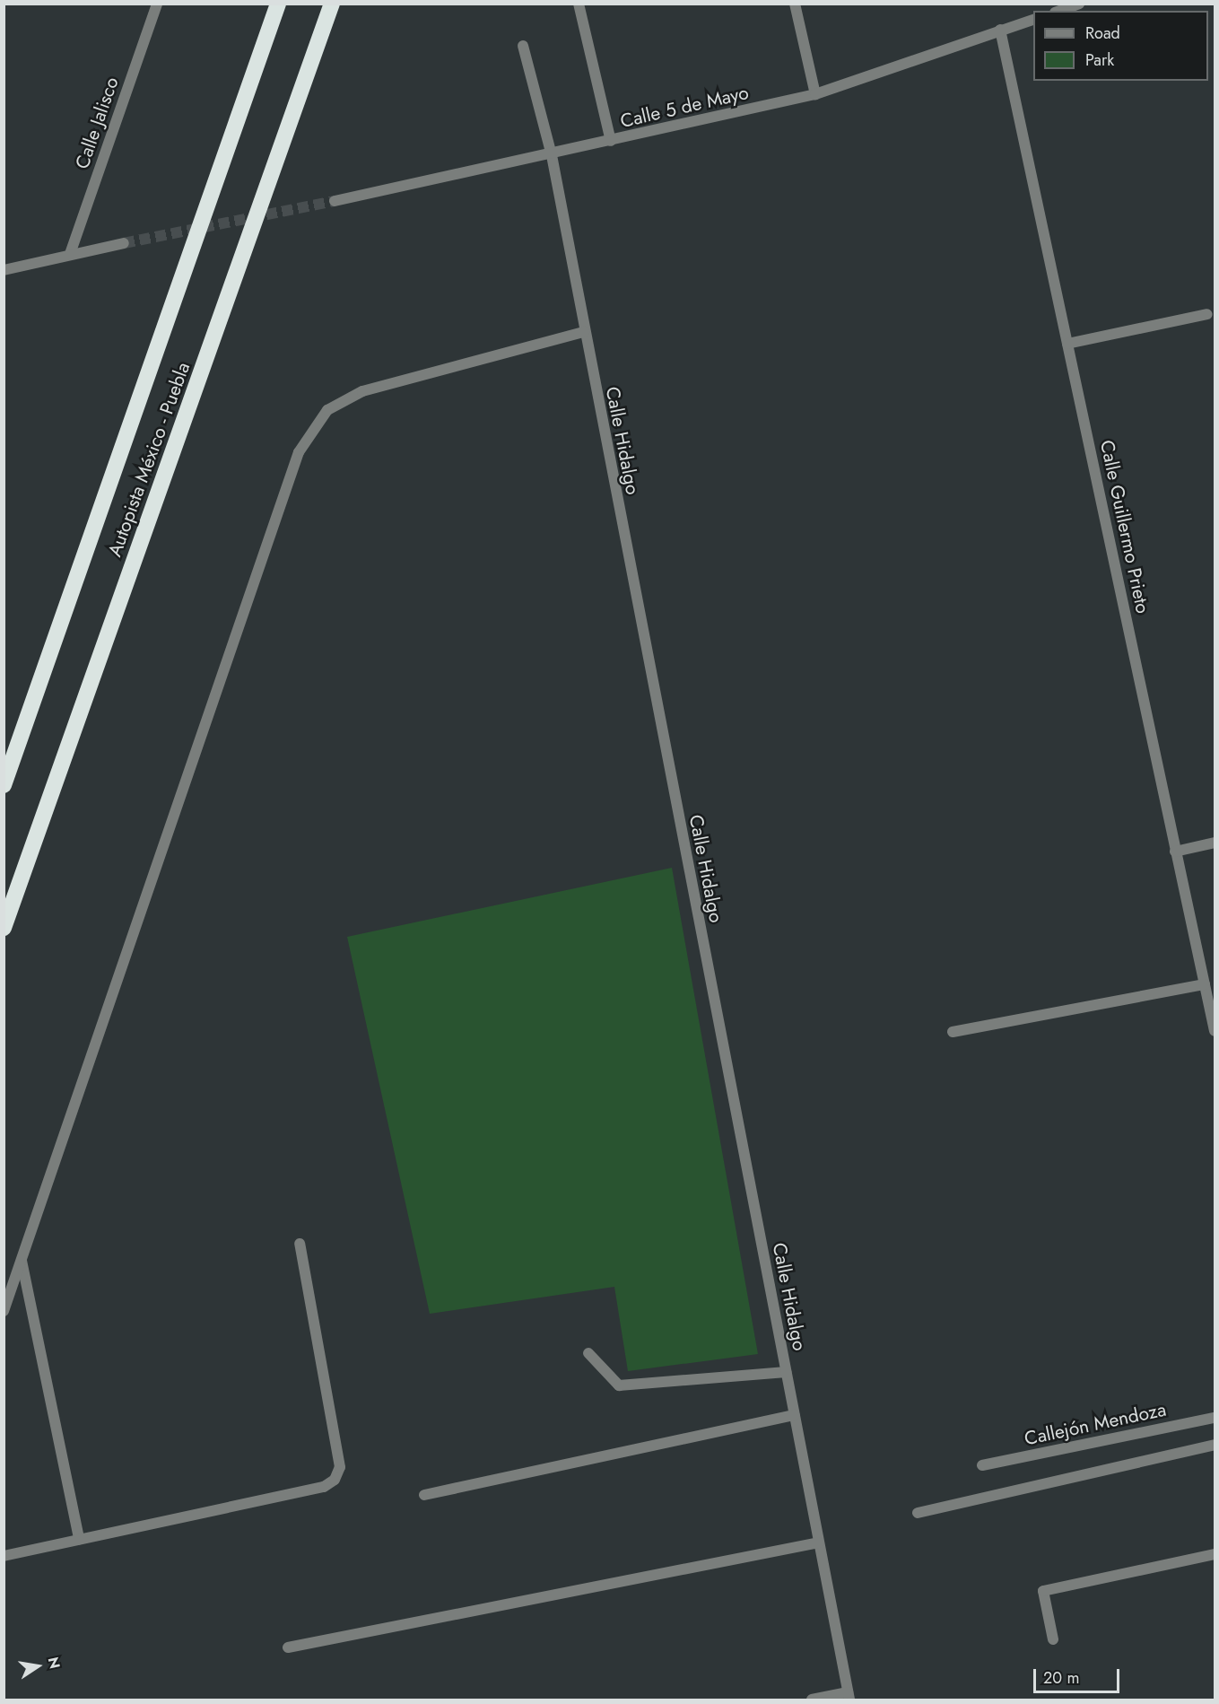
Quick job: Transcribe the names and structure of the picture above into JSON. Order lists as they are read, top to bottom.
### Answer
{
  "streets": {
    "highway": ["Autopista México - Puebla"],
    "street": [
      "Calle 5 de Mayo",
      "Calle Jalisco",
      "Calle Hidalgo",
      "Calle Guillermo Prieto",
      "Callejón Mendoza"
    ]
  },
  "crossings": [
    ["Calle 5 de Mayo", "Calle Hidalgo"],
    ["Calle 5 de Mayo", "Calle Guillermo Prieto"]
  ],
  "legend": ["Road", "Park"],
  "scale_bar": "20 m",
  "north": "right"
}
